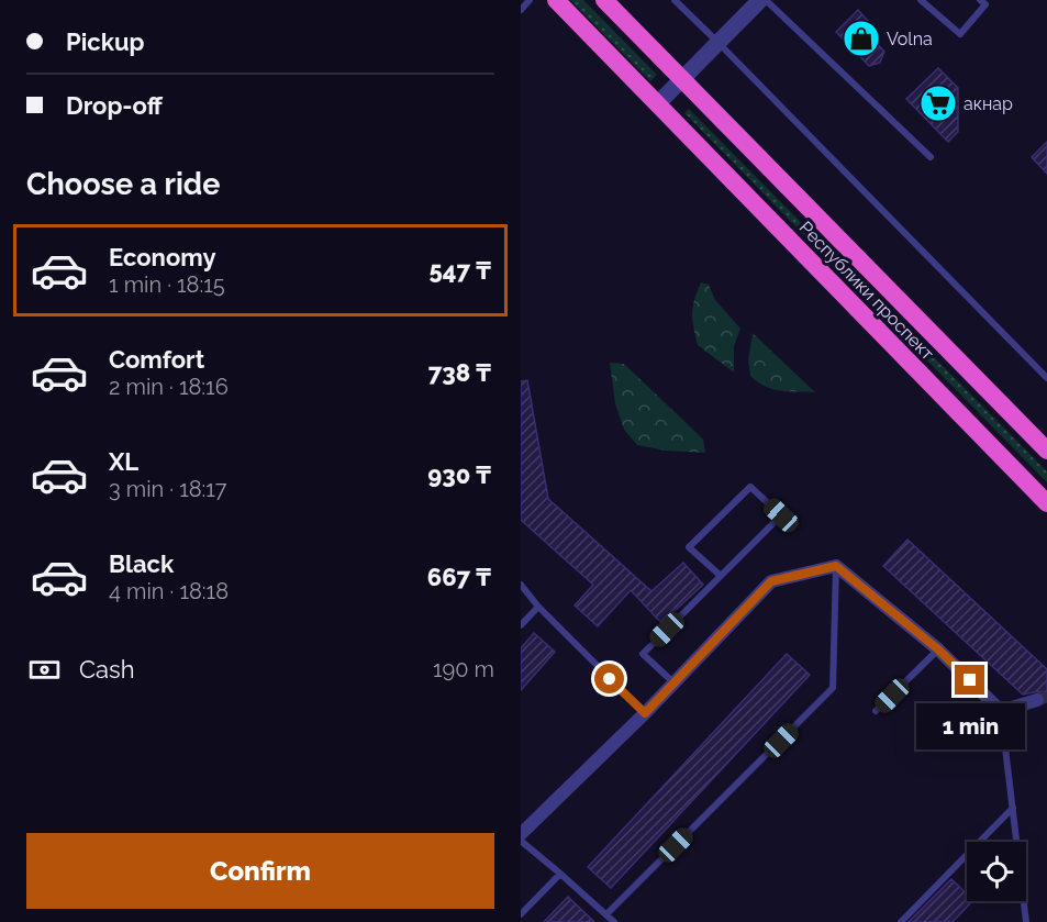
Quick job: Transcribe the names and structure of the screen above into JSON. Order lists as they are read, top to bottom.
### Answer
{
  "streets": {
    "highway": ["Республики проспект"]
  },
  "places": {
    "shop": ["Volna"],
    "supermarket": ["акнар"]
  },
  "page": {
    "banner": ["Pickup", "Drop-off"],
    "heading": "Choose a ride",
    "list": [
      {
        "name": "Economy",
        "note": "1 min · 18:15",
        "value": "547 ₸"
      },
      {
        "name": "Comfort",
        "note": "2 min · 18:16",
        "value": "738 ₸"
      },
      {
        "name": "XL",
        "note": "3 min · 18:17",
        "value": "930 ₸"
      },
      {
        "name": "Black",
        "note": "4 min · 18:18",
        "value": "667 ₸"
      }
    ],
    "pay": ["Cash", "190 m"],
    "bubble": "1 min",
    "buttons": "Confirm"
  }
}
